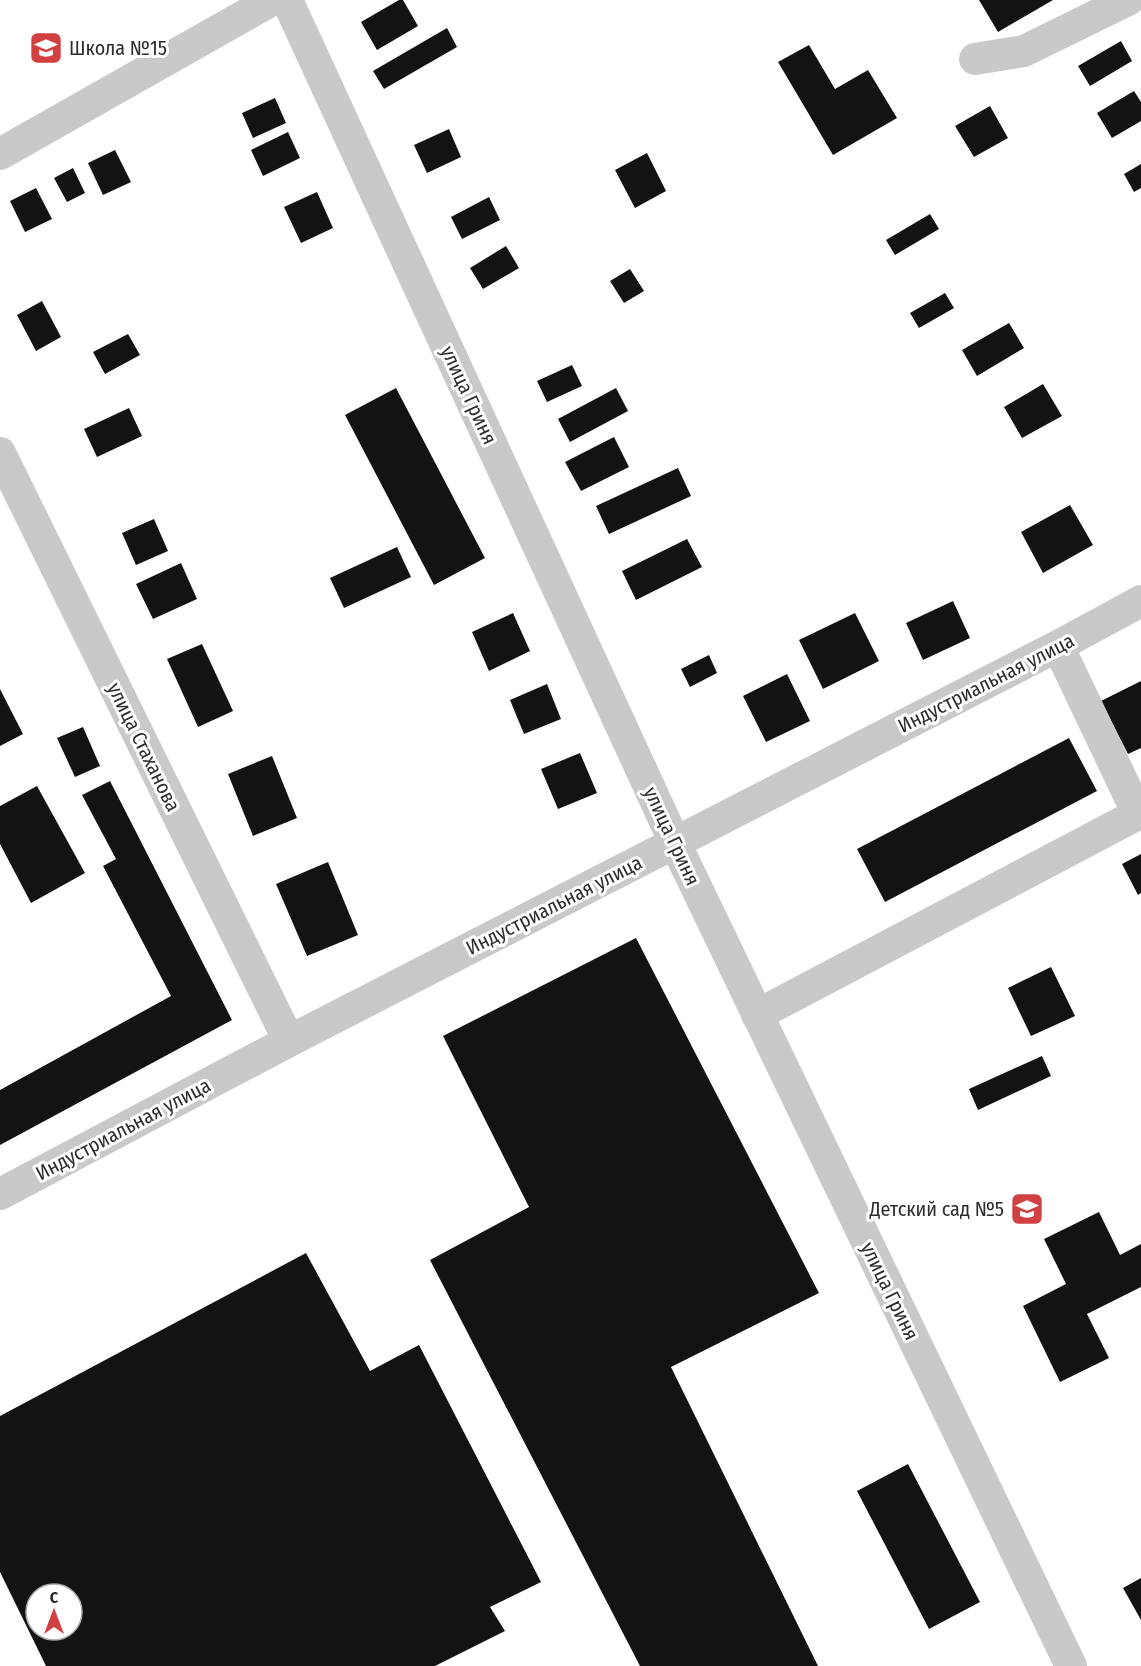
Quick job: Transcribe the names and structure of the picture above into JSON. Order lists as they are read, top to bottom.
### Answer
{
  "streets": {
    "street": ["улица Гриня", "Индустриальная улица", "улица Стаханова"]
  },
  "crossings": [
    ["улица Гриня", "Индустриальная улица"],
    ["Индустриальная улица", "улица Стаханова"]
  ],
  "places": {
    "school or university": ["Школа №15", "Детский сад №5"]
  },
  "north": "top"
}
